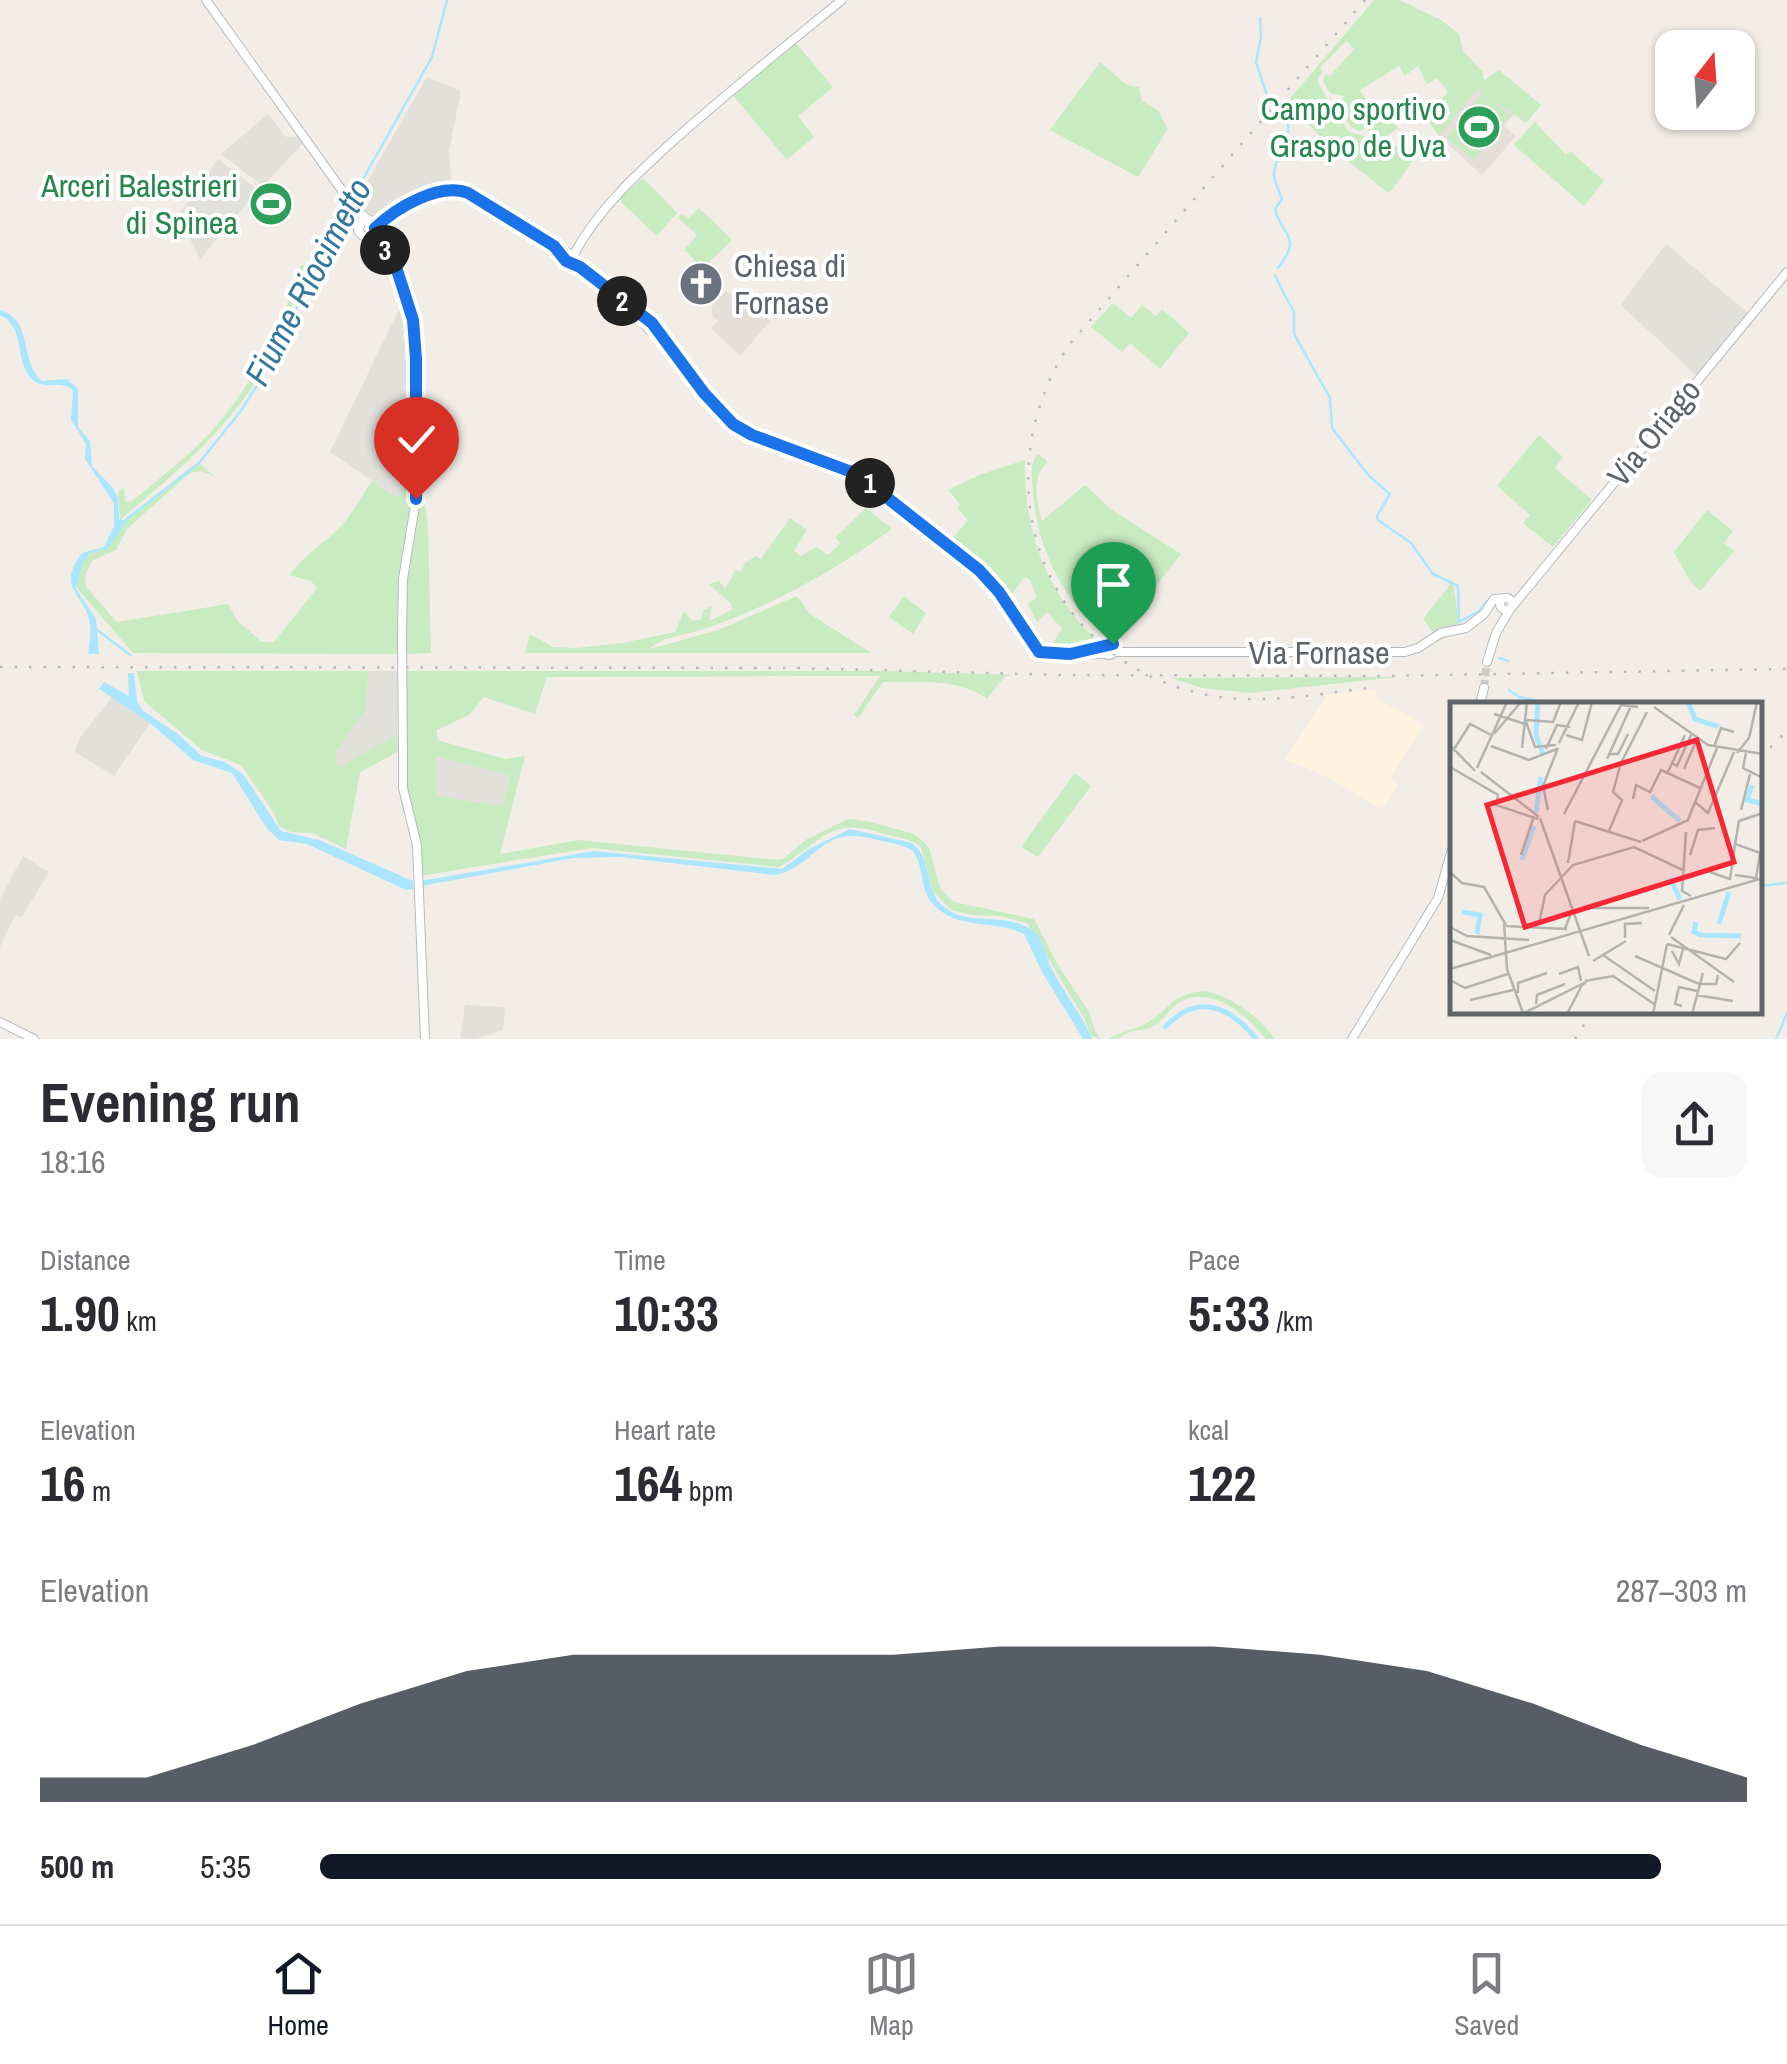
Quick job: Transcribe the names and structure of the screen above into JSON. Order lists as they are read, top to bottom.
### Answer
{
  "streets": {
    "street": ["Via Oriago", "Via Fornase"]
  },
  "crossings": [
    ["Via Oriago", "Via Fornase"]
  ],
  "water": ["Fiume Riocimetto"],
  "places": {
    "sports": ["Campo sportivo Graspo de Uva", "Arceri Balestrieri di Spinea"],
    "church": ["Chiesa di Fornase"]
  },
  "north": "top",
  "page": {
    "pins": ["3", "2", "1"],
    "heading": ["Evening run", "18:16"],
    "stats": [
      ["Distance", "1.90 km"],
      ["Time", "10:33"],
      ["Pace", "5:33 /km"],
      ["Elevation", "16 m"],
      ["Heart rate", "164 bpm"],
      ["kcal", "122"]
    ],
    "chart": ["Elevation", "287–303 m"],
    "list": [
      {
        "name": "500 m",
        "note": "5:35"
      }
    ],
    "tabs": ["Home", "Map", "Saved"]
  }
}
